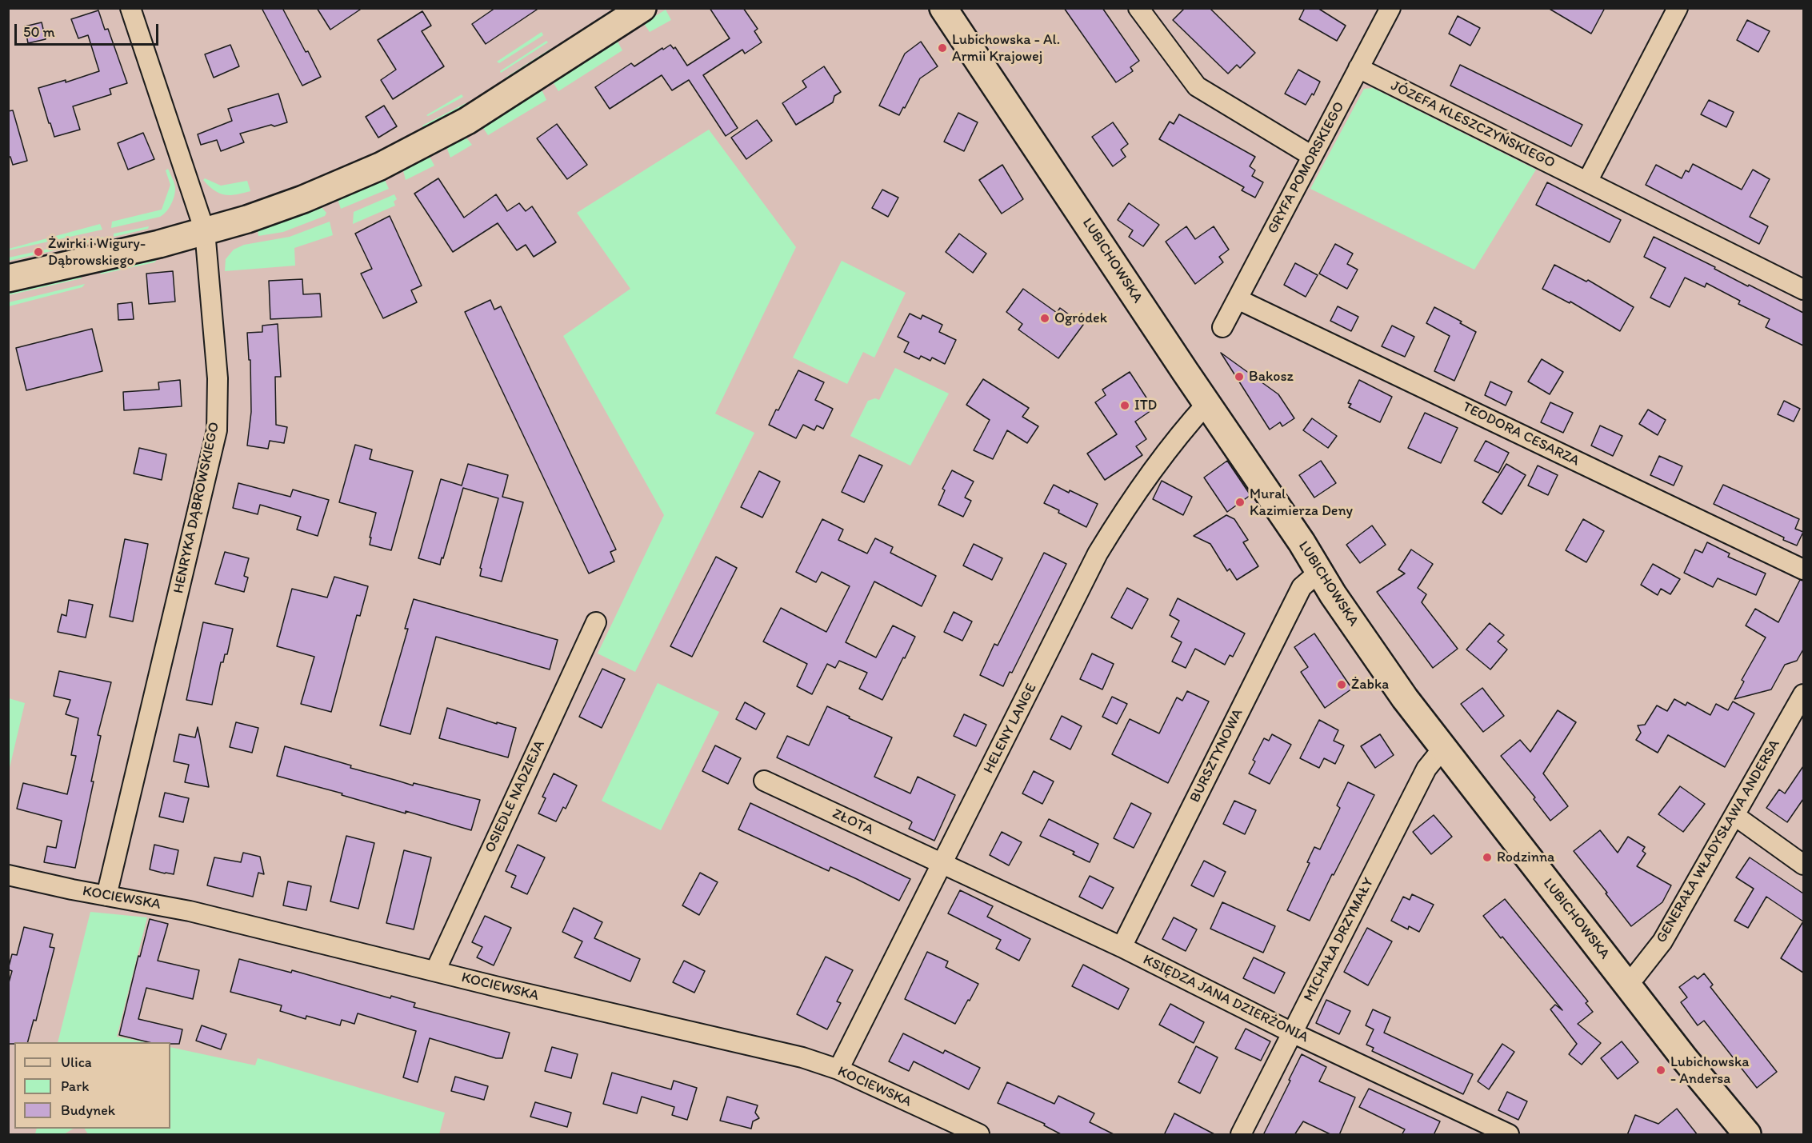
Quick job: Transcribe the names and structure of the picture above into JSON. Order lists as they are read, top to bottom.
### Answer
{
  "streets": {
    "street": [
      "JÓZEFA KLESZCZYŃSKIEGO",
      "GRYFA POMORSKIEGO",
      "LUBICHOWSKA",
      "TEODORA CESARZA",
      "HENRYKA DĄBROWSKIEGO",
      "HELENY LANGE",
      "BURSZTYNOWA",
      "OSIEDLE NADZIEJA",
      "ZŁOTA",
      "GENERAŁA WŁADYSŁAWA ANDERSA",
      "KOCIEWSKA",
      "MICHAŁA DRZYMAŁY",
      "KSIĘDZA JANA DZIERŻONIA"
    ]
  },
  "crossings": [
    ["JÓZEFA KLESZCZYŃSKIEGO", "GRYFA POMORSKIEGO"],
    ["GRYFA POMORSKIEGO", "TEODORA CESARZA"],
    ["LUBICHOWSKA", "HELENY LANGE"],
    ["LUBICHOWSKA", "BURSZTYNOWA"],
    ["LUBICHOWSKA", "GENERAŁA WŁADYSŁAWA ANDERSA"],
    ["LUBICHOWSKA", "MICHAŁA DRZYMAŁY"],
    ["HENRYKA DĄBROWSKIEGO", "KOCIEWSKA"],
    ["HELENY LANGE", "ZŁOTA"],
    ["HELENY LANGE", "KOCIEWSKA"],
    ["HELENY LANGE", "KSIĘDZA JANA DZIERŻONIA"],
    ["BURSZTYNOWA", "KSIĘDZA JANA DZIERŻONIA"],
    ["OSIEDLE NADZIEJA", "KOCIEWSKA"],
    ["ZŁOTA", "KSIĘDZA JANA DZIERŻONIA"],
    ["MICHAŁA DRZYMAŁY", "KSIĘDZA JANA DZIERŻONIA"]
  ],
  "places": [
    "Lubichowska - Al. Armii Krajowej",
    "Żwirki i Wigury- Dąbrowskiego",
    "Ogródek",
    "Bakosz",
    "ITD",
    "Mural Kazimierza Deny",
    "Żabka",
    "Rodzinna",
    "Lubichowska - Andersa"
  ],
  "legend": ["Ulica", "Park", "Budynek"],
  "scale_bar": "50 m"
}
